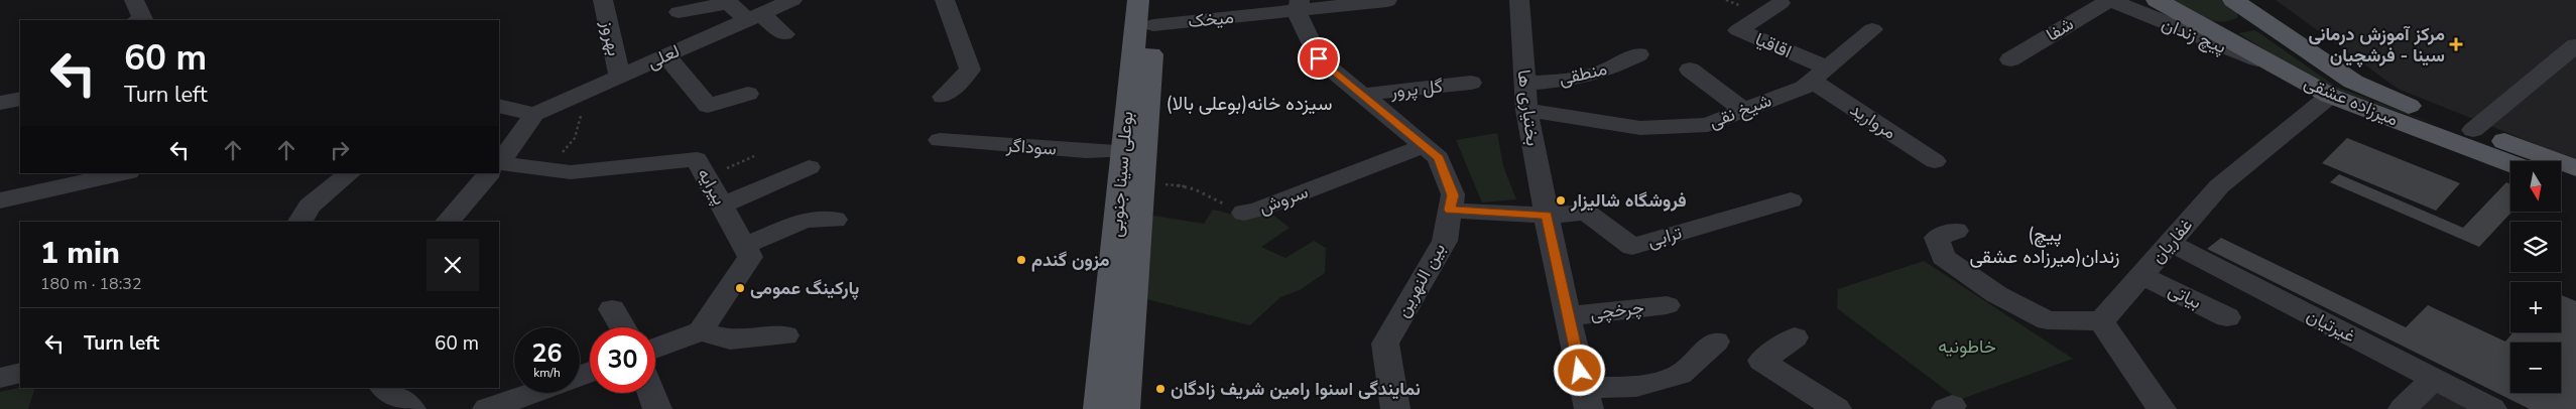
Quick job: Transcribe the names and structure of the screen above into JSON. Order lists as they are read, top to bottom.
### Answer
{
  "streets": {
    "main road": ["میرزاده عشقی", "بوعلی سینا جنوبی"],
    "street": [
      "میخک",
      "شفا",
      "پیچ زندان",
      "بهروز",
      "اقاقیا",
      "لعلی",
      "منطقی",
      "گل پرور",
      "بختیاری ها",
      "شیخ نقی",
      "مروارید",
      "سوداگر",
      "پیرایه",
      "سروش",
      "ترابی",
      "غفاریان",
      "بین النهرین",
      "بیاتی",
      "چرخچی",
      "غیرتیان"
    ]
  },
  "crossings": [
    ["میخک", "بوعلی سینا جنوبی"],
    ["میخک", "بین النهرین"],
    ["شفا", "پیچ زندان"],
    ["پیچ زندان", "میرزاده عشقی"],
    ["بهروز", "لعلی"],
    ["اقاقیا", "شیخ نقی"],
    ["اقاقیا", "مروارید"],
    ["منطقی", "بختیاری ها"],
    ["گل پرور", "بین النهرین"],
    ["میرزاده عشقی", "غفاریان"],
    ["بختیاری ها", "شیخ نقی"],
    ["بختیاری ها", "ترابی"],
    ["بختیاری ها", "چرخچی"],
    ["شیخ نقی", "مروارید"],
    ["سوداگر", "بوعلی سینا جنوبی"],
    ["بوعلی سینا جنوبی", "سروش"],
    ["سروش", "بین النهرین"],
    ["غفاریان", "بیاتی"],
    ["غفاریان", "غیرتیان"]
  ],
  "districts": ["(سیزده خانه(بوعلی بالا", "(پیچ زندان(میرزاده عشقی"],
  "parks": ["خاطونیه"],
  "places": {
    "health": ["مرکز آموزش درمانی سینا - فرشچیان"],
    "other": [
      "فروشگاه شالیزار",
      "مزون گندم",
      "پارکینگ عمومی",
      "نمایندگی اسنوا رامین شریف زادگان"
    ]
  },
  "north": "bottom",
  "page": {
    "turn": ["60 m", "Turn left"],
    "map_buttons": ["+", "−"],
    "heading": ["1 min", "180 m · 18:32"],
    "list": [
      {
        "name": "Turn left",
        "value": "60 m"
      }
    ],
    "speed": "26 km/h",
    "limit": "30"
  }
}
